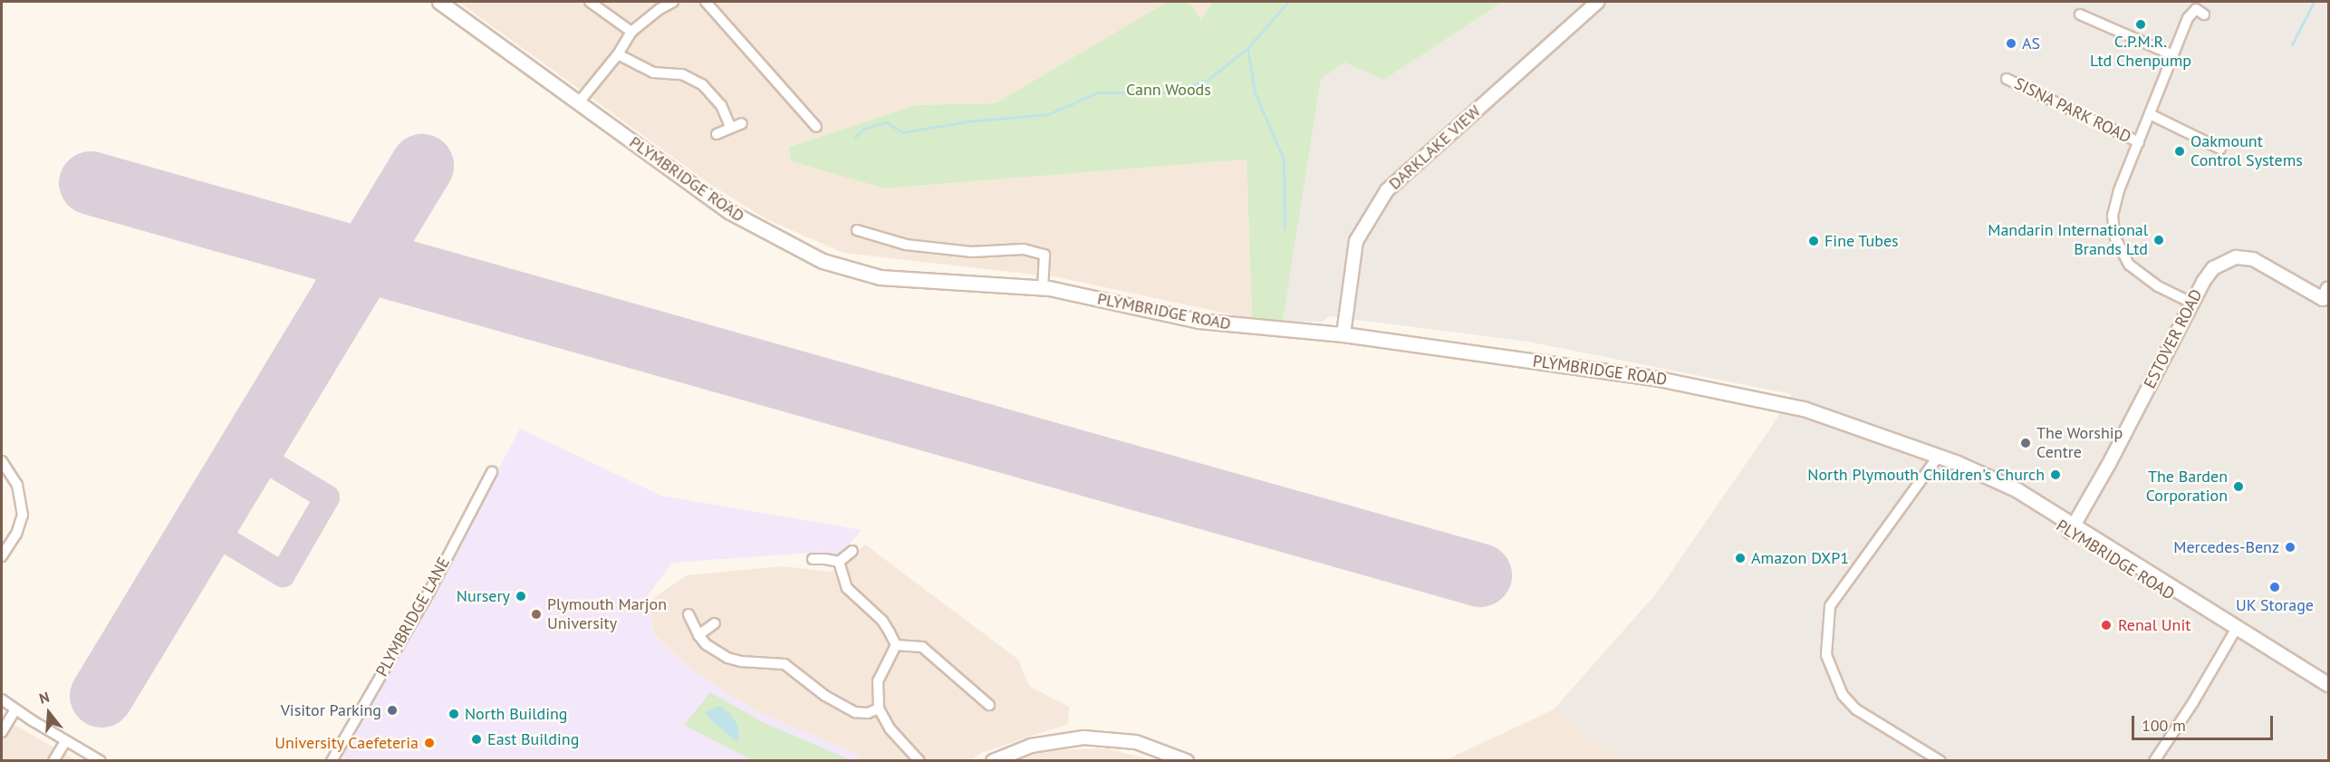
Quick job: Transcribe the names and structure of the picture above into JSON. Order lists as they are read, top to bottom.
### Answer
{
  "streets": {
    "main road": ["PLYMBRIDGE ROAD"],
    "street": [
      "SISNA PARK ROAD",
      "DARKLAKE VIEW",
      "ESTOVER ROAD",
      "PLYMBRIDGE LANE"
    ]
  },
  "crossings": [
    ["SISNA PARK ROAD", "ESTOVER ROAD"],
    ["DARKLAKE VIEW", "PLYMBRIDGE ROAD"],
    ["PLYMBRIDGE ROAD", "ESTOVER ROAD"]
  ],
  "parks": ["Cann Woods"],
  "places": [
    "C.P.M.R. Ltd Chenpump",
    "AS",
    "Oakmount Control Systems",
    "Mandarin International Brands Ltd",
    "Fine Tubes",
    "The Worship Centre",
    "North Plymouth Children's Church",
    "The Barden Corporation",
    "Mercedes-Benz",
    "Amazon DXP1",
    "UK Storage",
    "Nursery",
    "Plymouth Marjon University",
    "Renal Unit",
    "Visitor Parking",
    "North Building",
    "East Building",
    "University Caefeteria"
  ],
  "scale_bar": "100 m",
  "north": "top"
}
